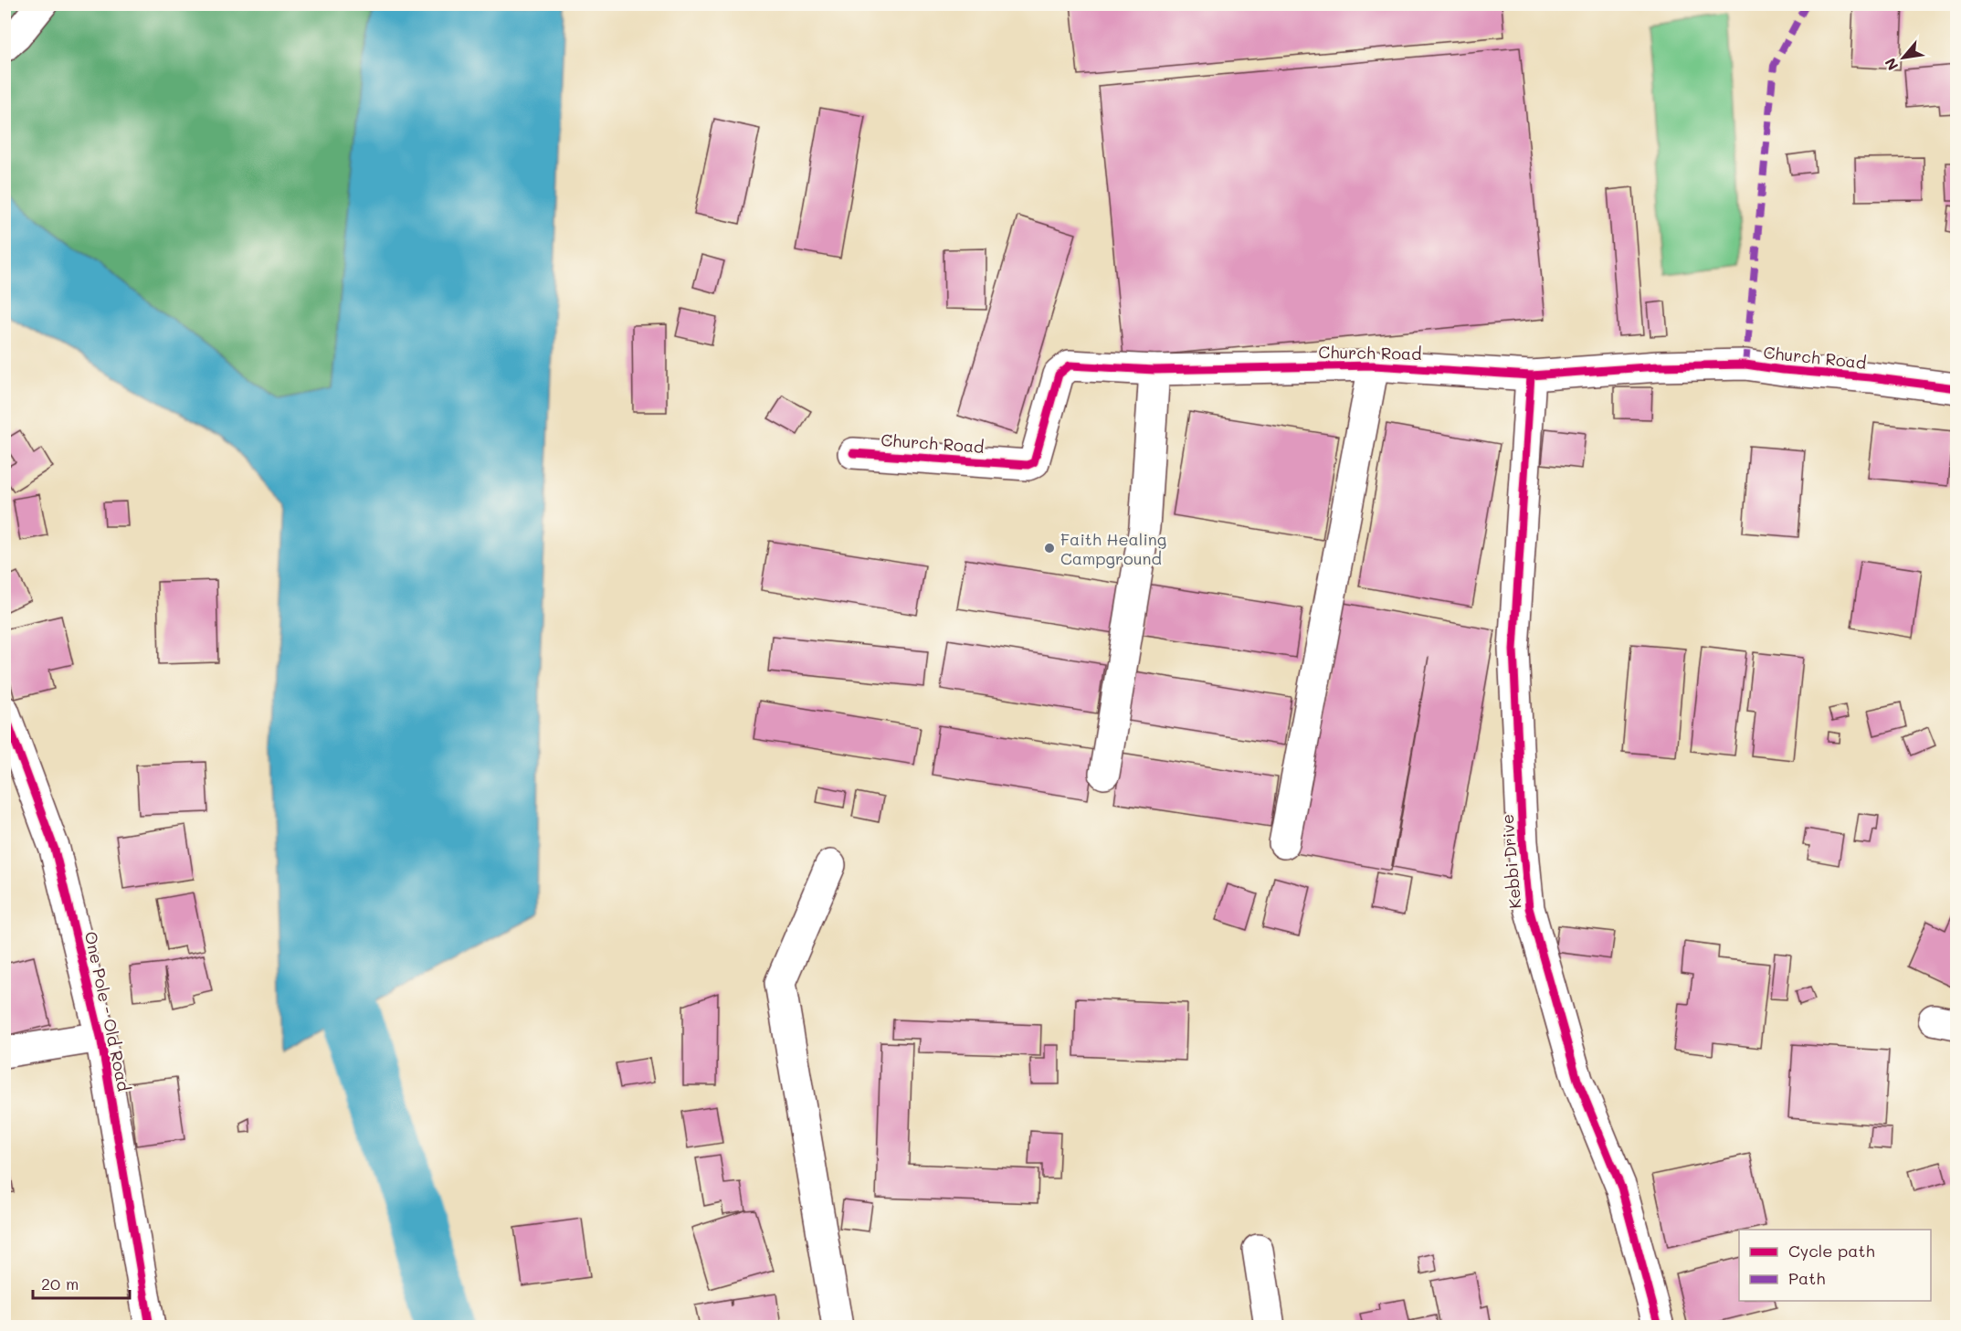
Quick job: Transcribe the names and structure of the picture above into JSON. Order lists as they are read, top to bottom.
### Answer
{
  "streets": {
    "street": ["Church Road", "Kebbi Drive", "One Pole - Old Road"]
  },
  "crossings": [
    ["Church Road", "Kebbi Drive"]
  ],
  "places": ["Faith Healing Campground"],
  "legend": ["Cycle path", "Path"],
  "scale_bar": "20 m",
  "north": "bottom left"
}
